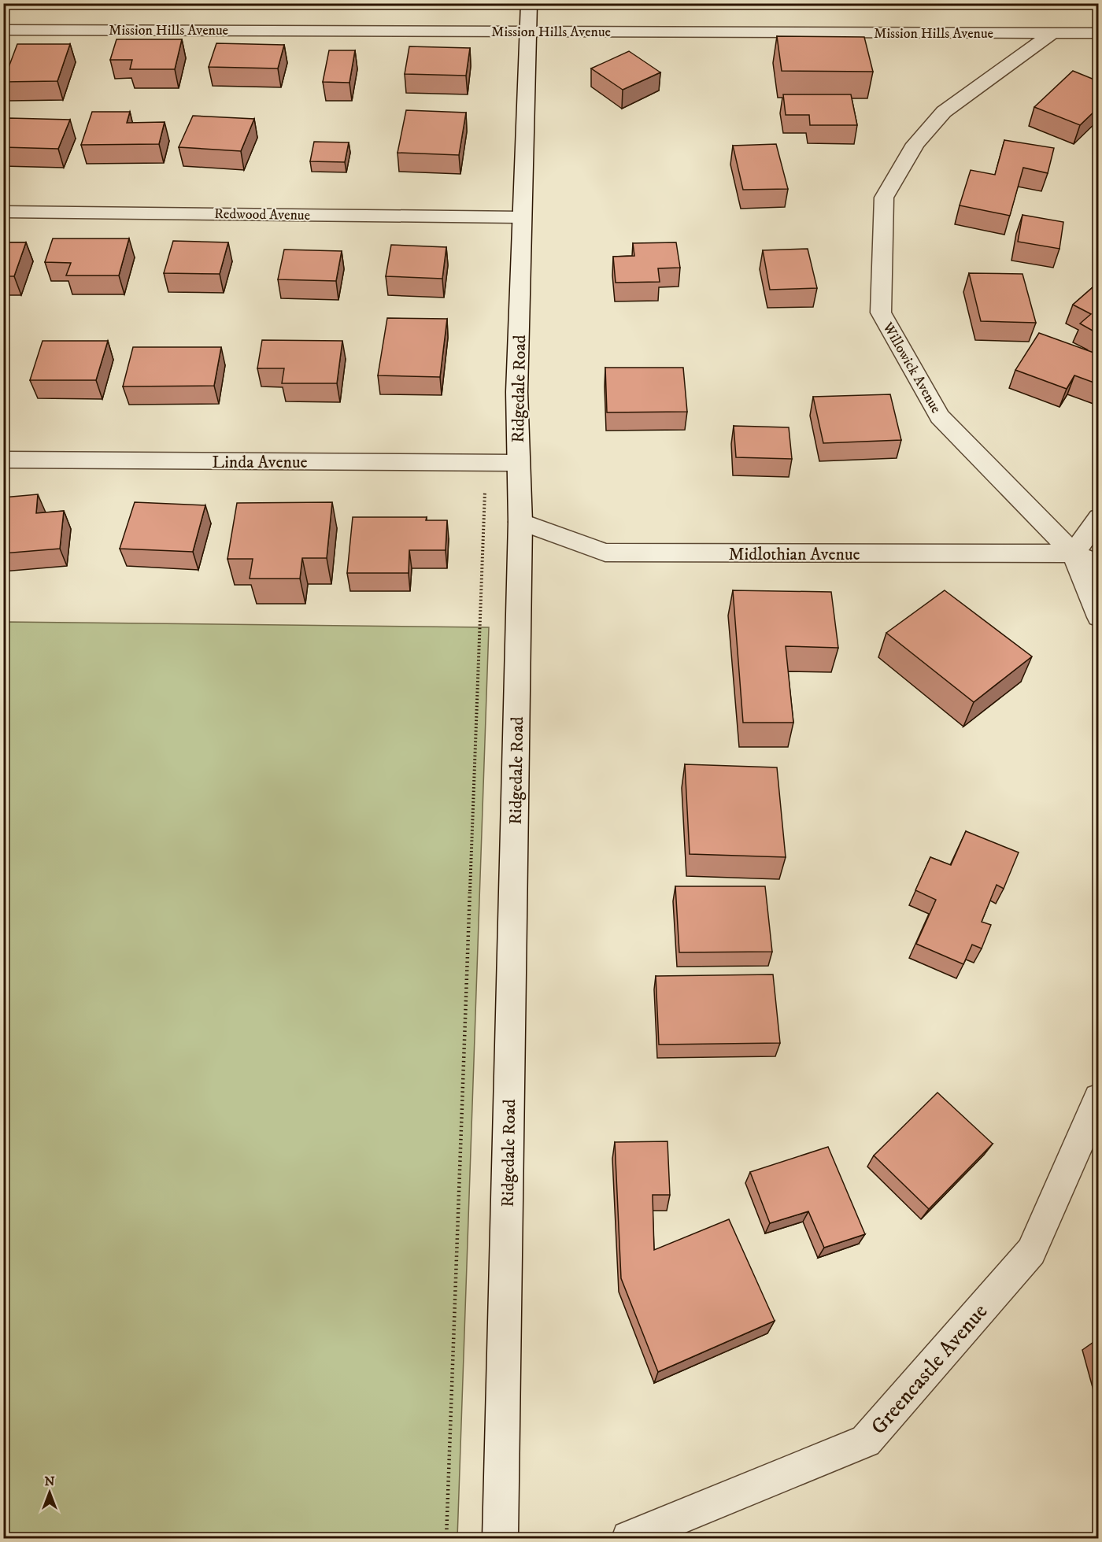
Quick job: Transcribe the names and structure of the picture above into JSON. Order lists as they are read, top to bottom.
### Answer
{
  "streets": {
    "street": [
      "Mission Hills Avenue",
      "Redwood Avenue",
      "Willowick Avenue",
      "Ridgedale Road",
      "Linda Avenue",
      "Midlothian Avenue",
      "Greencastle Avenue"
    ]
  },
  "crossings": [
    ["Mission Hills Avenue", "Willowick Avenue"],
    ["Mission Hills Avenue", "Ridgedale Road"],
    ["Redwood Avenue", "Ridgedale Road"],
    ["Willowick Avenue", "Midlothian Avenue"],
    ["Ridgedale Road", "Linda Avenue"],
    ["Ridgedale Road", "Midlothian Avenue"]
  ],
  "north": "top"
}
